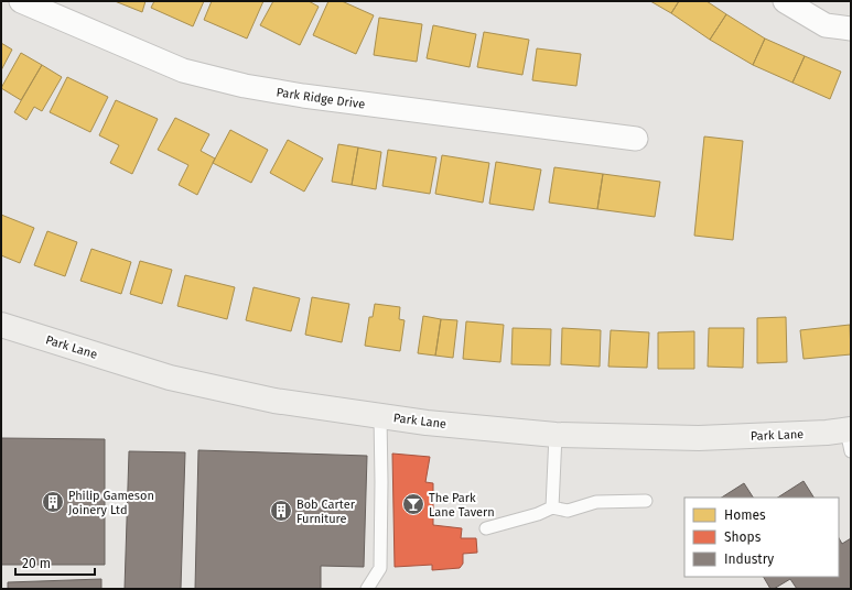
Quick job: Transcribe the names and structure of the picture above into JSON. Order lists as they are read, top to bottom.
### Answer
{
  "streets": {
    "main road": ["Park Lane"],
    "street": ["Park Ridge Drive"]
  },
  "places": {
    "building": ["Philip Gameson Joinery Ltd", "Bob Carter Furniture"],
    "bar": ["The Park Lane Tavern"]
  },
  "legend": ["Homes", "Shops", "Industry"],
  "scale_bar": "20 m"
}
